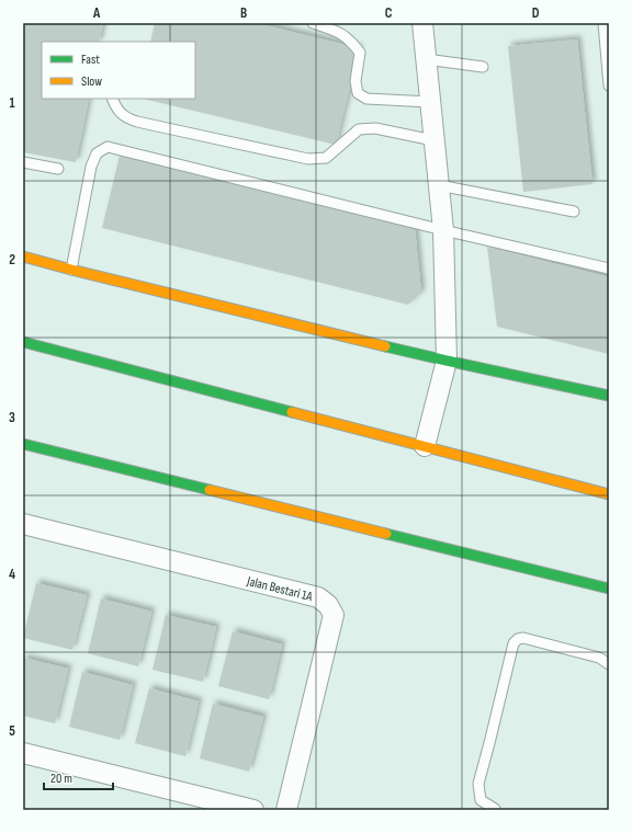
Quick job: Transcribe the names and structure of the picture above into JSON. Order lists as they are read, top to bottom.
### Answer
{
  "streets": {
    "street": ["Jalan Bestari 1A"]
  },
  "legend": ["Fast", "Slow"],
  "scale_bar": "20 m",
  "grid": {
    "columns": [
      "A",
      "B",
      "C",
      "D"
    ],
    "rows": [
      "1",
      "2",
      "3",
      "4",
      "5"
    ]
  }
}
